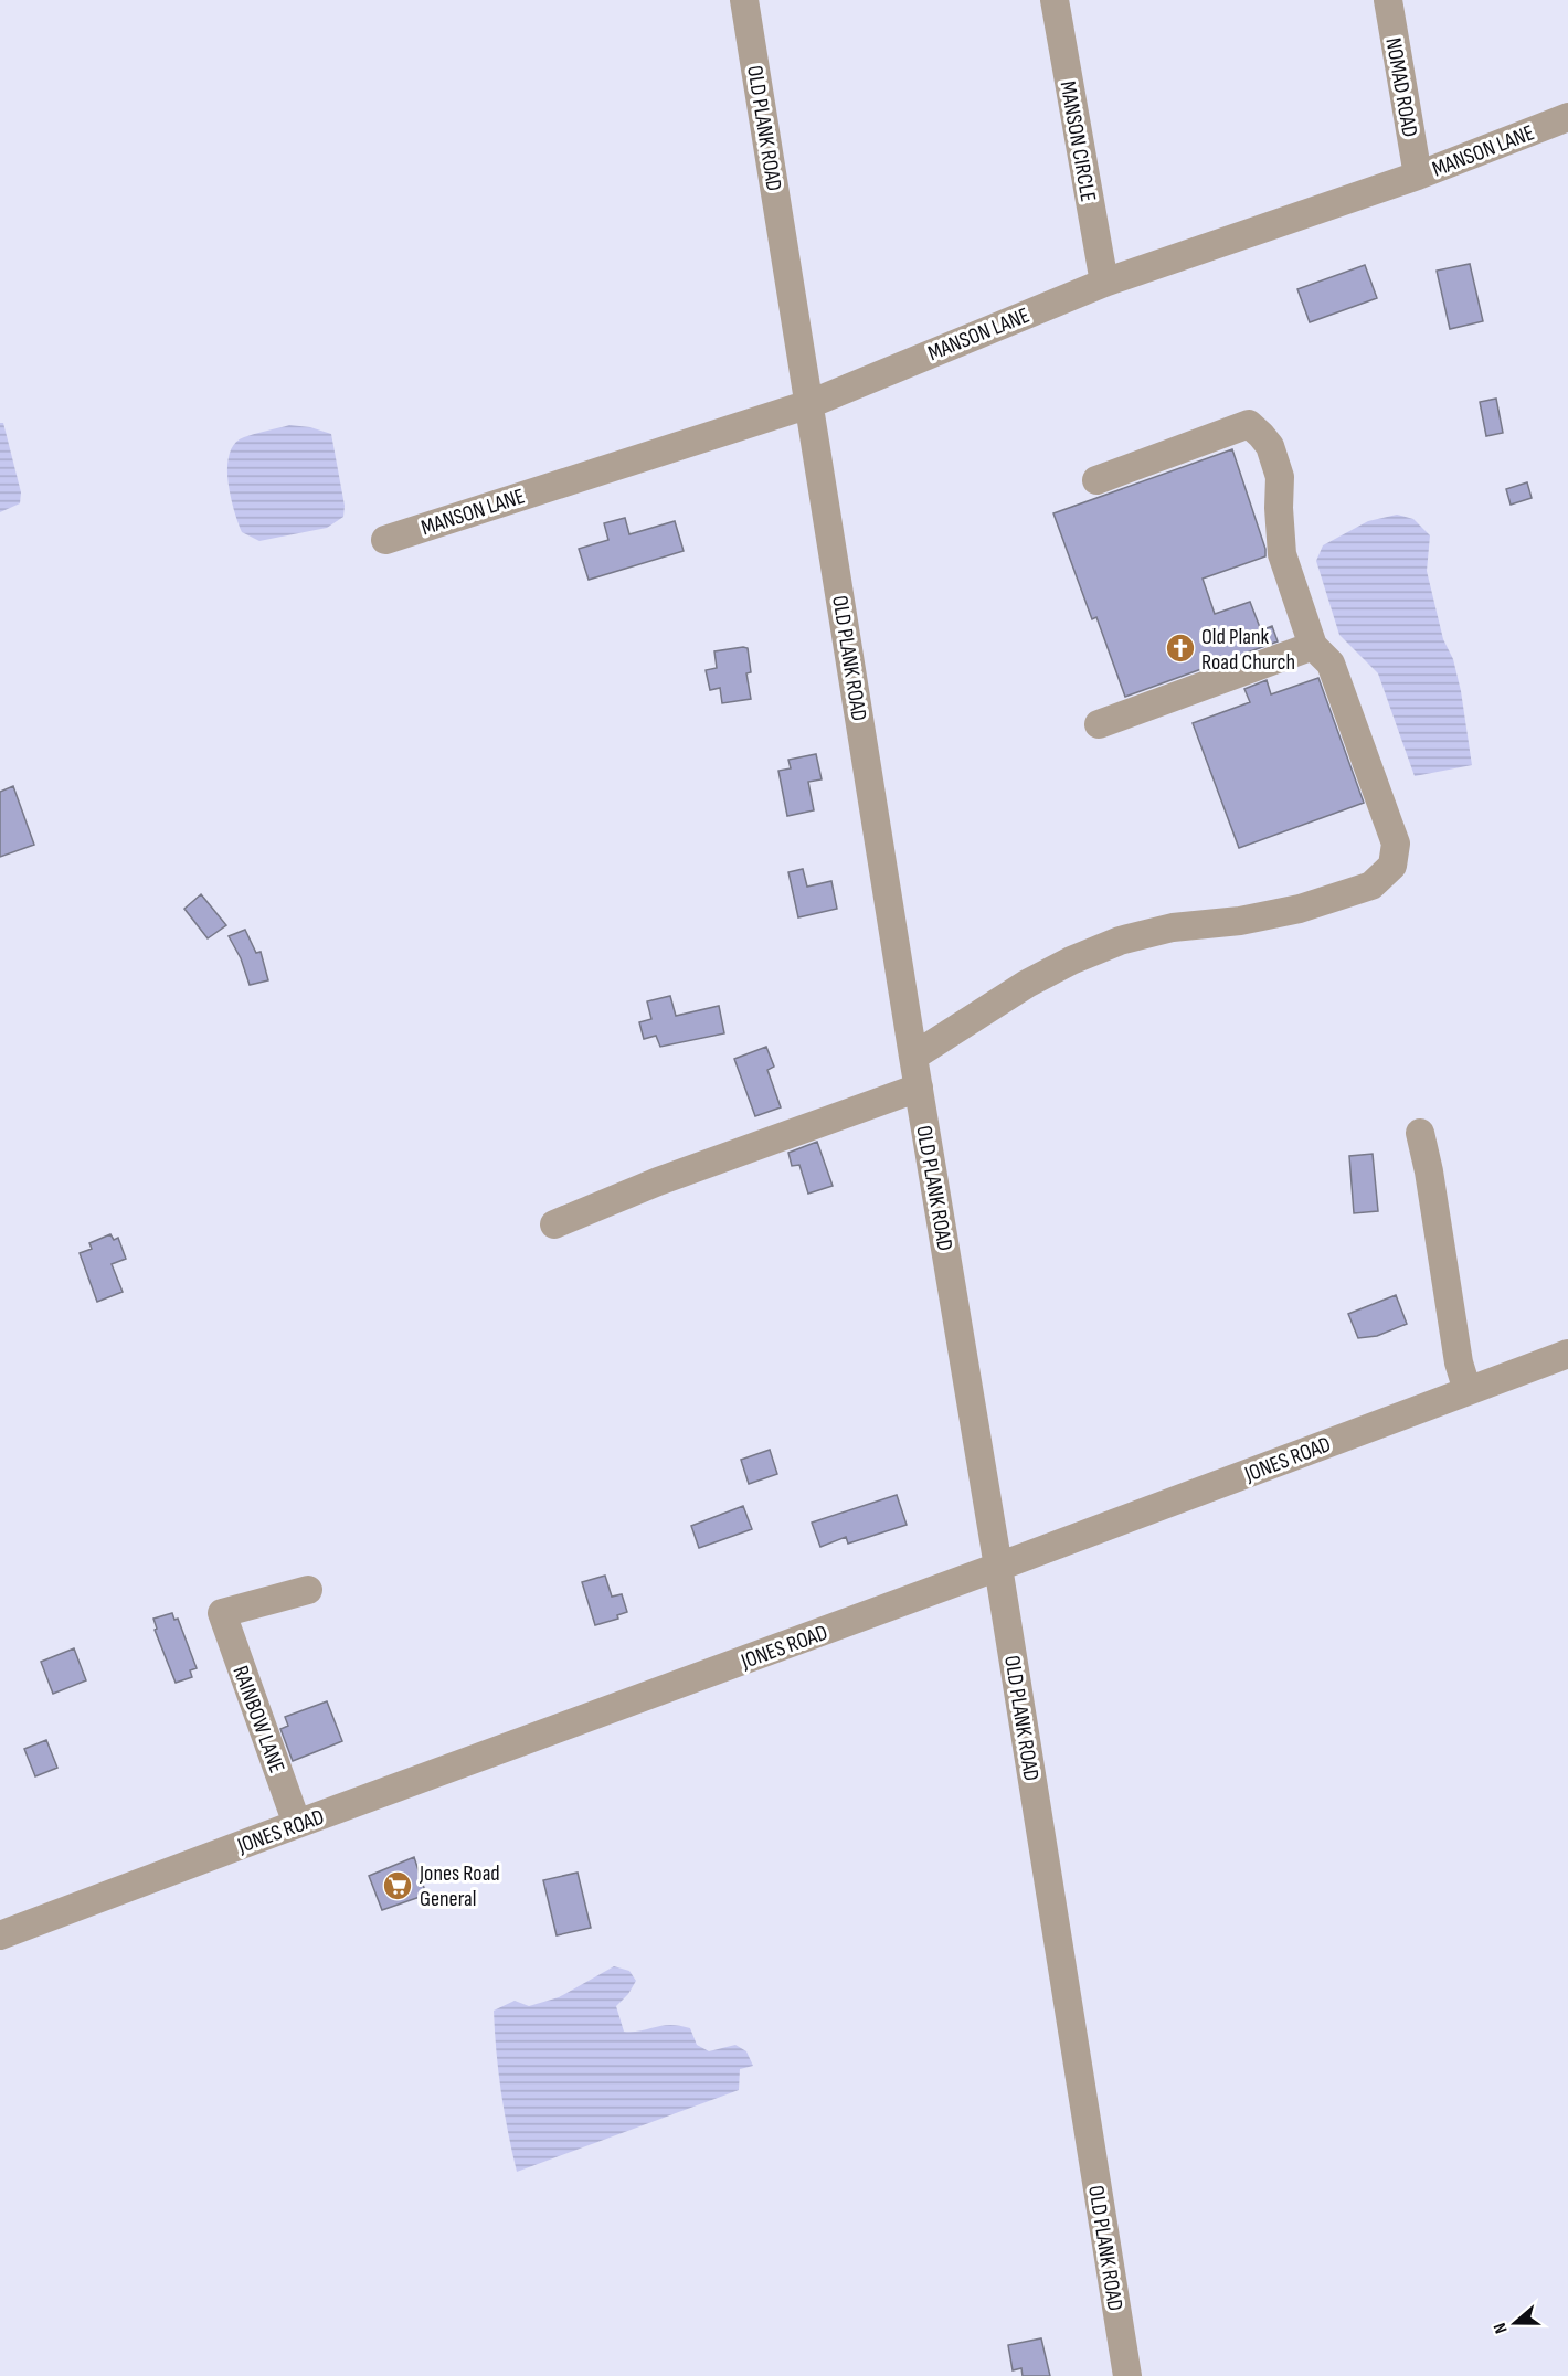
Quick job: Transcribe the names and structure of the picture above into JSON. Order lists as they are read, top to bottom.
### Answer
{
  "streets": {
    "street": [
      "NOMAD ROAD",
      "OLD PLANK ROAD",
      "MANSON CIRCLE",
      "MANSON LANE",
      "JONES ROAD",
      "RAINBOW LANE"
    ]
  },
  "crossings": [
    ["NOMAD ROAD", "MANSON LANE"],
    ["OLD PLANK ROAD", "MANSON LANE"],
    ["OLD PLANK ROAD", "JONES ROAD"],
    ["MANSON CIRCLE", "MANSON LANE"],
    ["JONES ROAD", "RAINBOW LANE"]
  ],
  "places": {
    "church": ["Old Plank Road Church"],
    "supermarket": ["Jones Road General"]
  },
  "north": "left"
}
